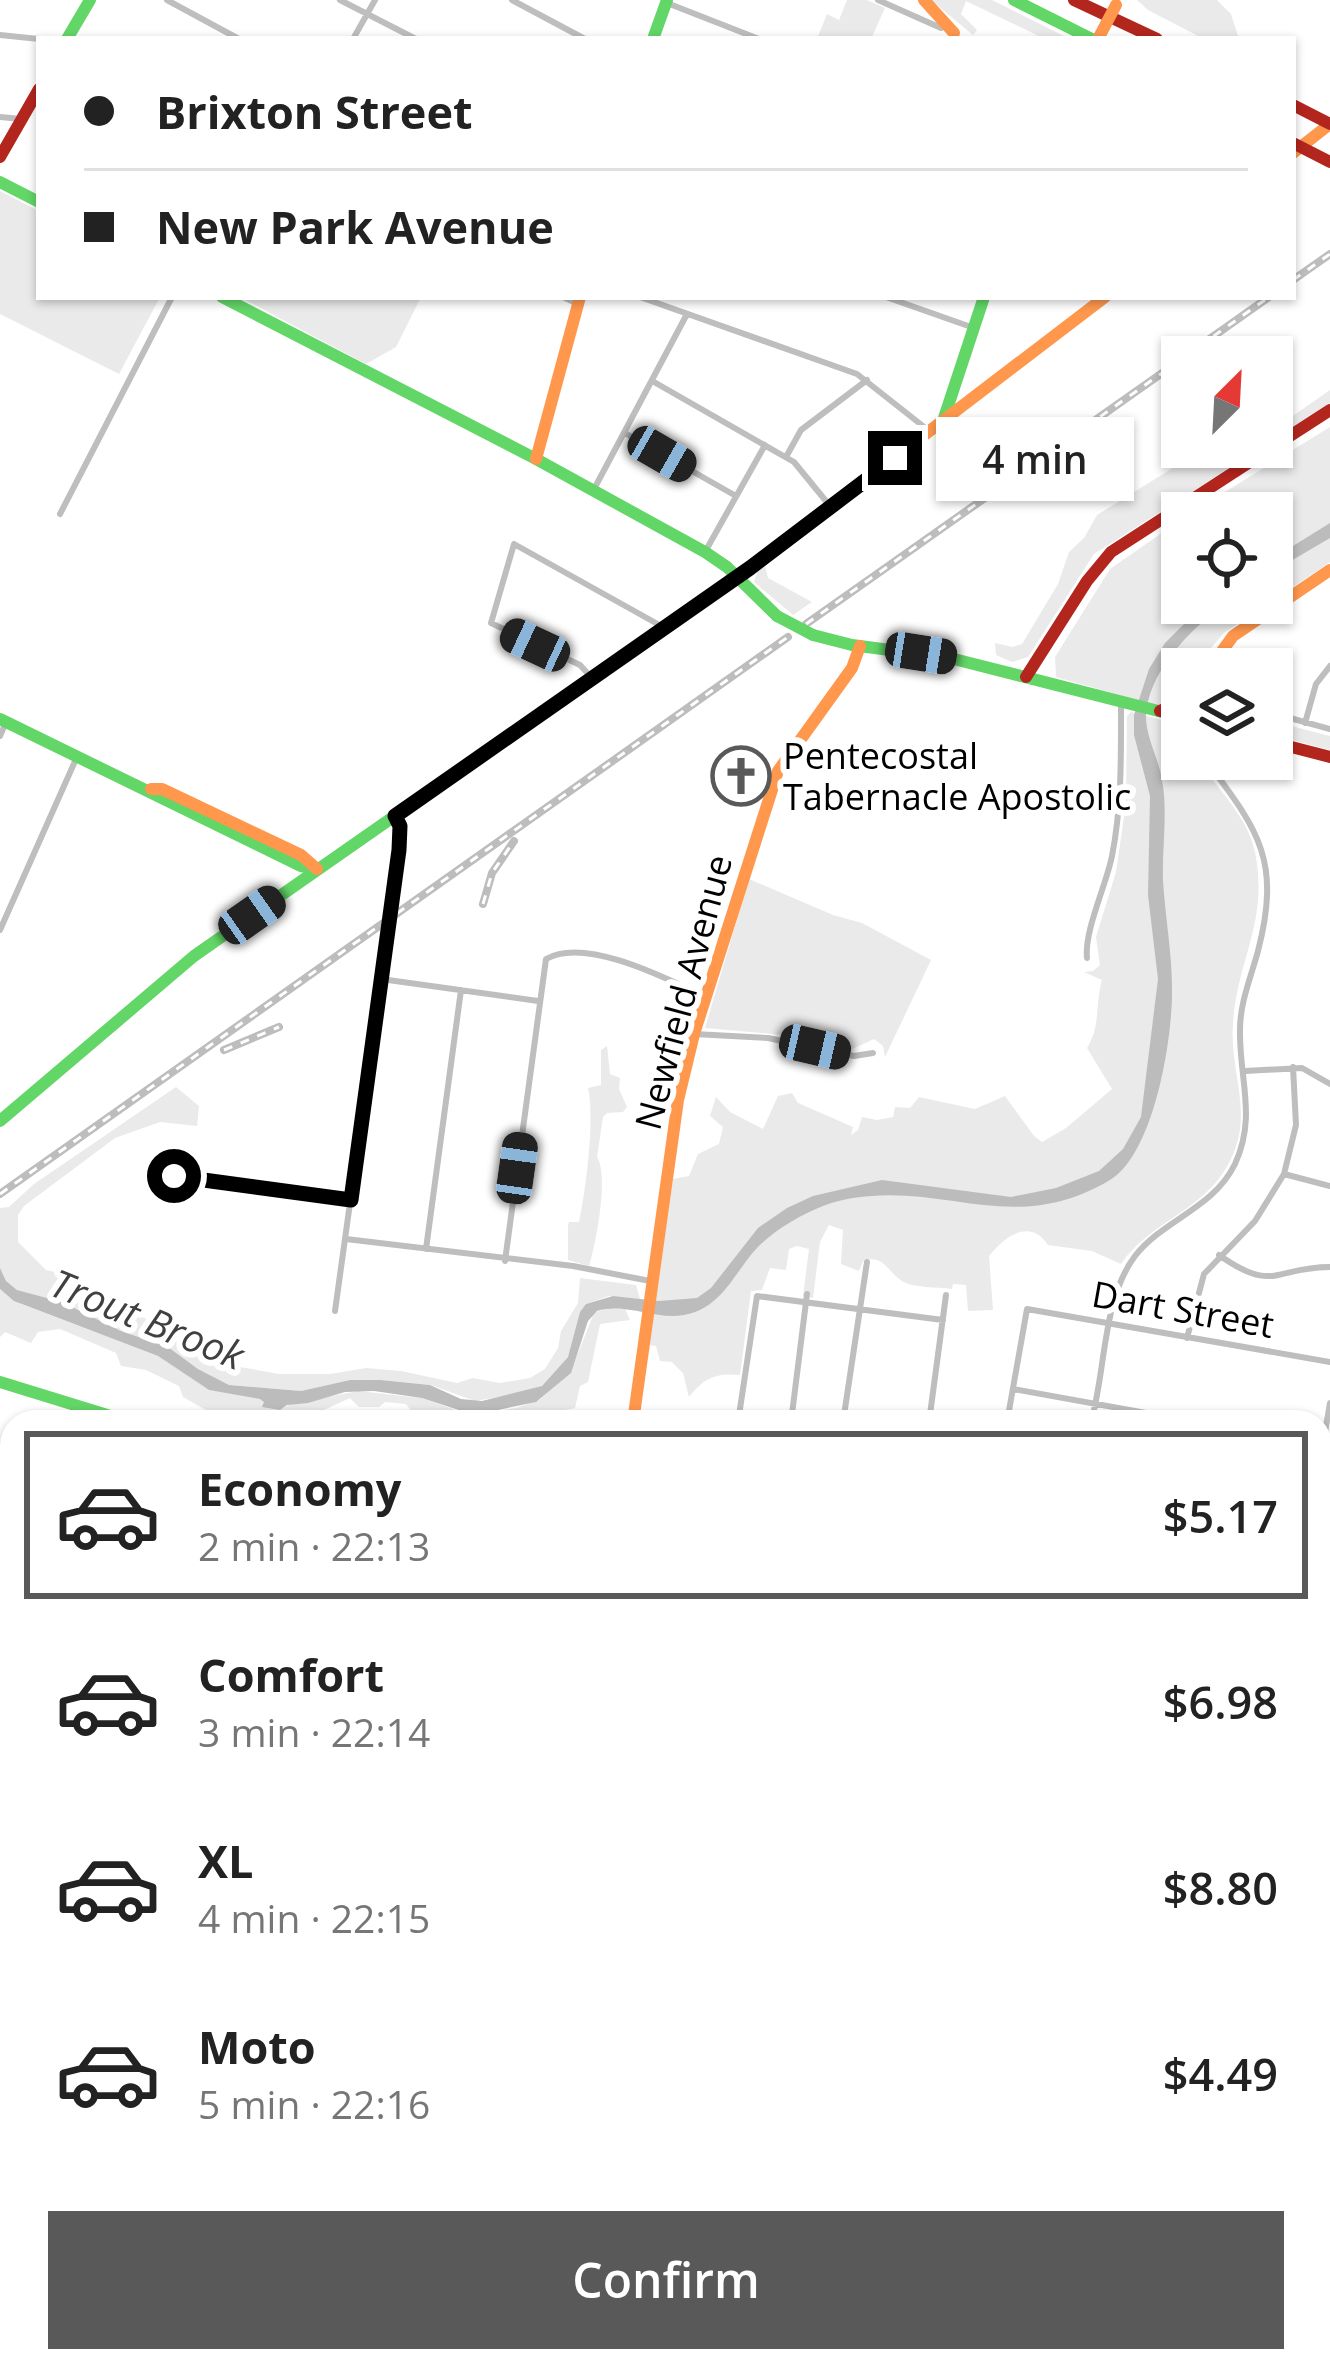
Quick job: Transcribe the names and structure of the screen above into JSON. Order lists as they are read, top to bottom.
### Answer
{
  "streets": {
    "main road": ["Newfield Avenue"],
    "street": ["Dart Street"]
  },
  "water": ["Trout Brook"],
  "places": {
    "church": ["Pentecostal Tabernacle Apostolic"]
  },
  "north": "top right",
  "page": {
    "banner": ["Brixton Street", "New Park Avenue"],
    "bubble": "4 min",
    "list": [
      {
        "name": "Economy",
        "note": "2 min · 22:13",
        "value": "$5.17"
      },
      {
        "name": "Comfort",
        "note": "3 min · 22:14",
        "value": "$6.98"
      },
      {
        "name": "XL",
        "note": "4 min · 22:15",
        "value": "$8.80"
      },
      {
        "name": "Moto",
        "note": "5 min · 22:16",
        "value": "$4.49"
      }
    ],
    "buttons": "Confirm"
  }
}
